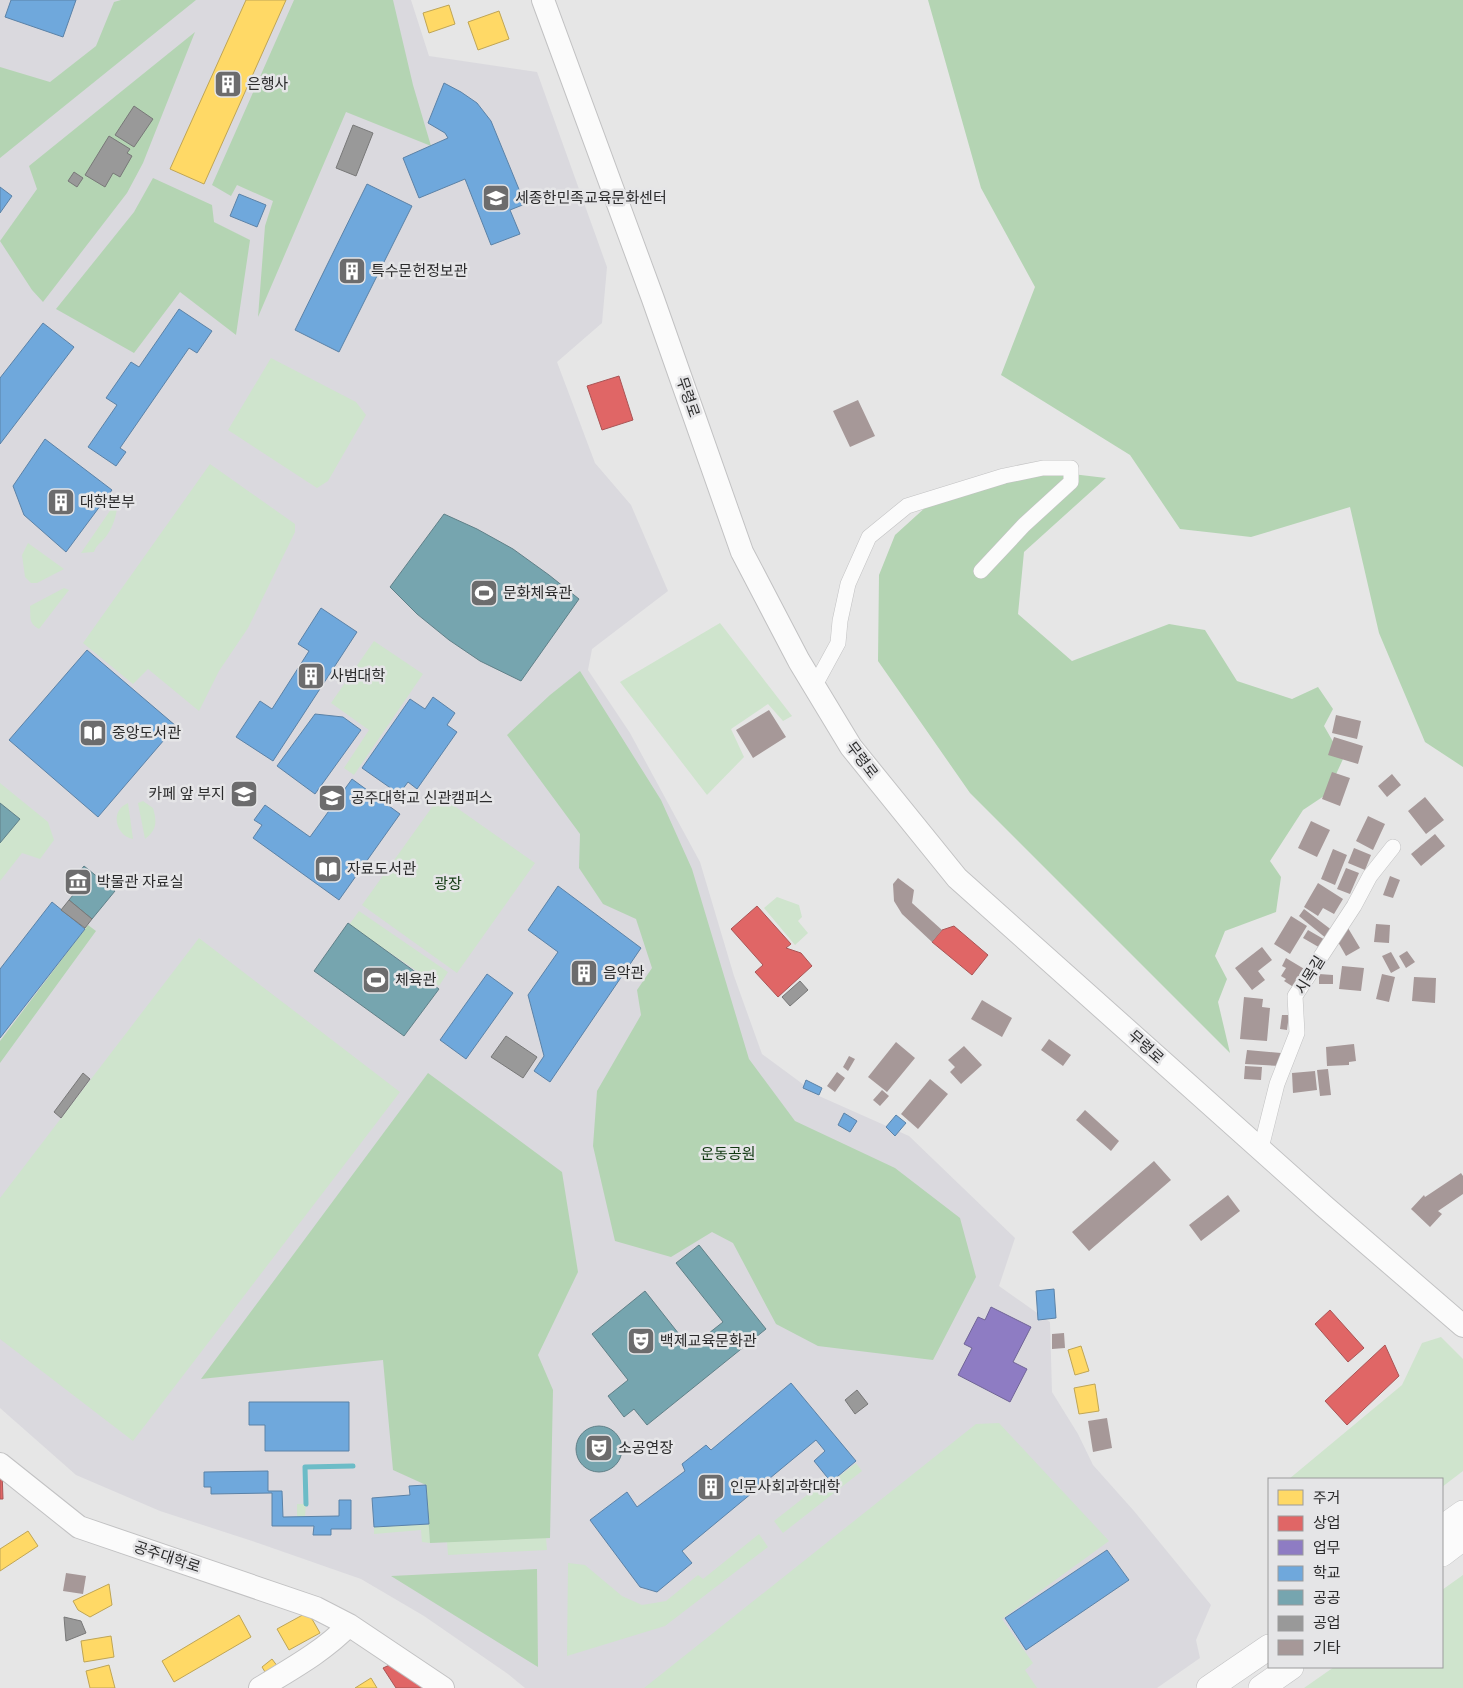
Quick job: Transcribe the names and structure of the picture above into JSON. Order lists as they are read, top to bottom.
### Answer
{
  "streets": {
    "main road": ["무령로", "공주대학로"],
    "street": ["시목길"]
  },
  "crossings": [
    ["무령로", "시목길"]
  ],
  "parks": ["광장", "운동공원"],
  "places": {
    "building": [
      "은행사",
      "특수문헌정보관",
      "대학본부",
      "사범대학",
      "음악관",
      "인문사회과학대학"
    ],
    "school or university": ["세종한민족교육문화센터", "카페 앞 부지", "공주대학교 신관캠퍼스"],
    "sports": ["문화체육관", "체육관"],
    "library": ["중앙도서관", "자료도서관"],
    "museum": ["박물관 자료실"],
    "theatre": ["백제교육문화관", "소공연장"]
  },
  "legend": [
    "주거",
    "상업",
    "업무",
    "학교",
    "공공",
    "공업",
    "기타"
  ]
}
